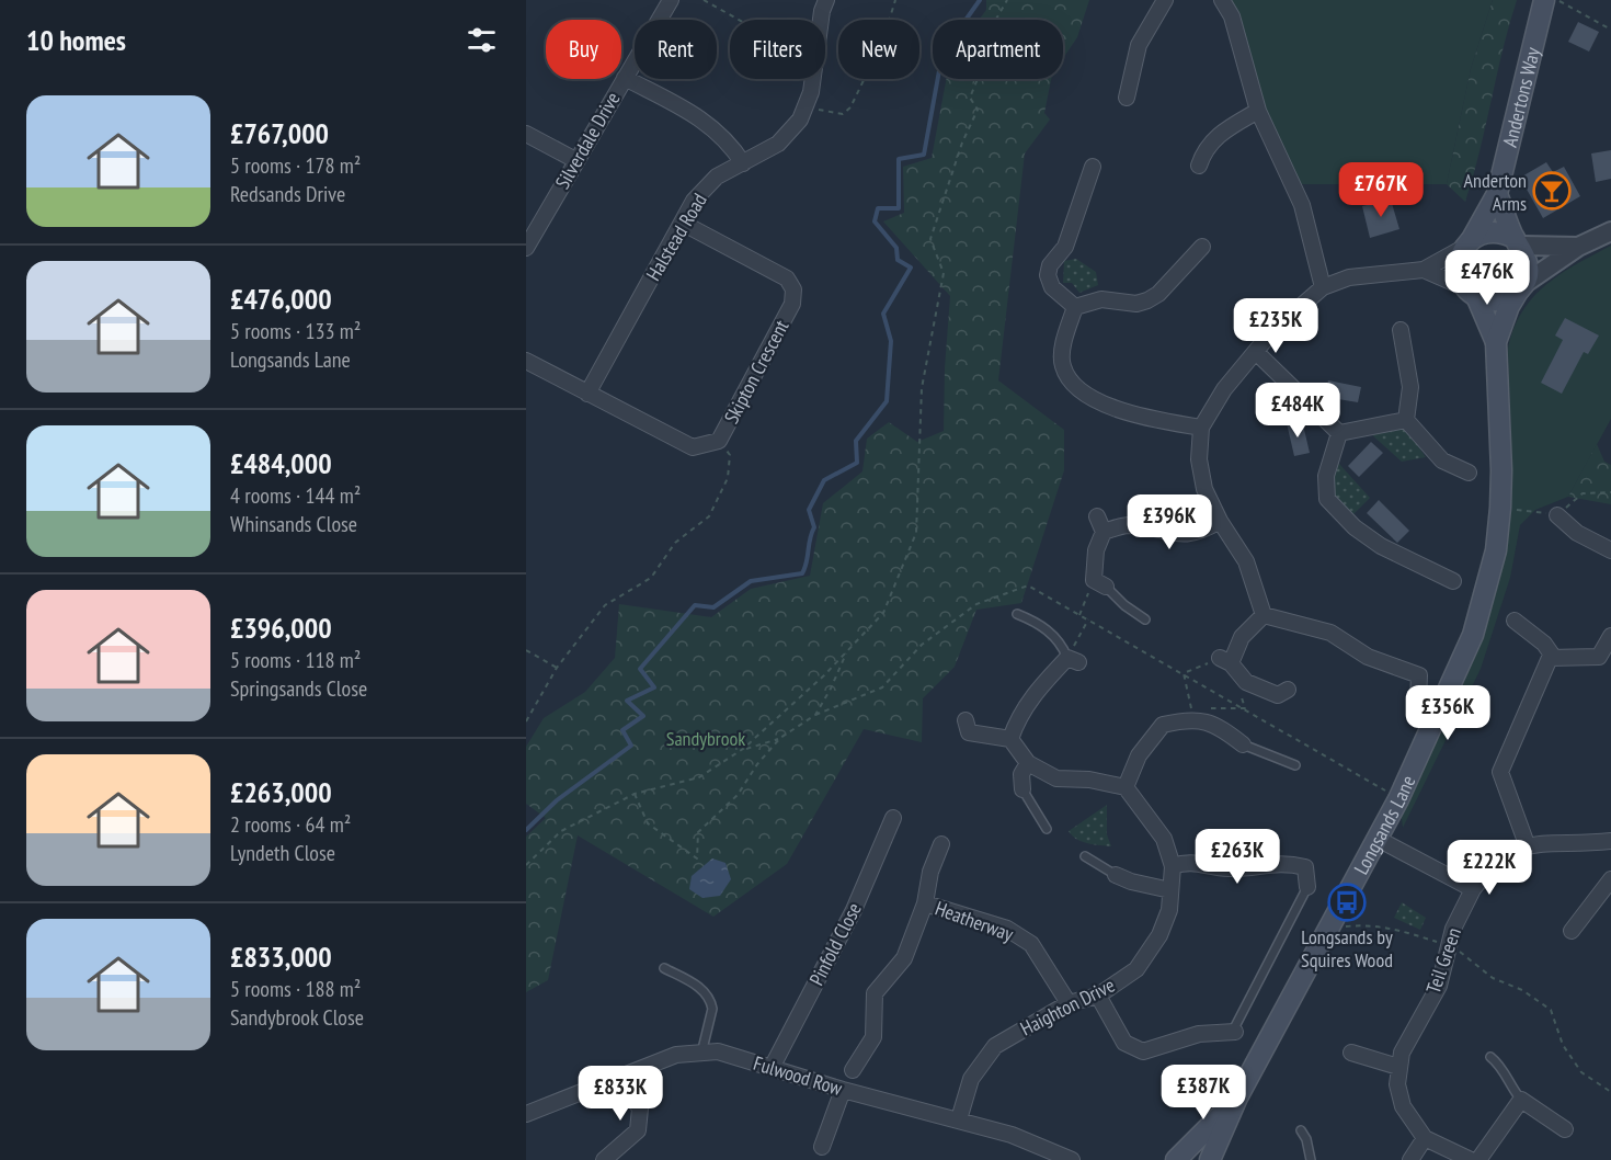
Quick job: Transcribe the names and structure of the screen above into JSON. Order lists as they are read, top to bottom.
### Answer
{
  "streets": {
    "main road": ["Andertons Way", "Longsands Lane"],
    "street": [
      "Silverdale Drive",
      "Halstead Road",
      "Skipton Crescent",
      "Heatherway",
      "Pinfold Close",
      "Teil Green",
      "Haighton Drive",
      "Fulwood Row"
    ]
  },
  "crossings": [
    ["Andertons Way", "Longsands Lane"],
    ["Halstead Road", "Skipton Crescent"],
    ["Heatherway", "Haighton Drive"],
    ["Pinfold Close", "Fulwood Row"],
    ["Haighton Drive", "Fulwood Row"]
  ],
  "parks": ["Sandybrook"],
  "places": {
    "bar": ["Anderton Arms"],
    "bus stop": ["Longsands by Squires Wood"]
  },
  "page": {
    "heading": "10 homes",
    "chip": [
      "Buy",
      "Rent",
      "Filters",
      "New",
      "Apartment"
    ],
    "list": [
      {
        "name": "£767,000",
        "note": "5 rooms · 178 m² · Redsands Drive"
      },
      {
        "name": "£476,000",
        "note": "5 rooms · 133 m² · Longsands Lane"
      },
      {
        "name": "£484,000",
        "note": "4 rooms · 144 m² · Whinsands Close"
      },
      {
        "name": "£396,000",
        "note": "5 rooms · 118 m² · Springsands Close"
      },
      {
        "name": "£263,000",
        "note": "2 rooms · 64 m² · Lyndeth Close"
      },
      {
        "name": "£833,000",
        "note": "5 rooms · 188 m² · Sandybrook Close"
      }
    ],
    "price": [
      "£767K",
      "£476K",
      "£235K",
      "£484K",
      "£396K",
      "£356K",
      "£263K",
      "£222K",
      "£387K",
      "£833K"
    ]
  }
}
